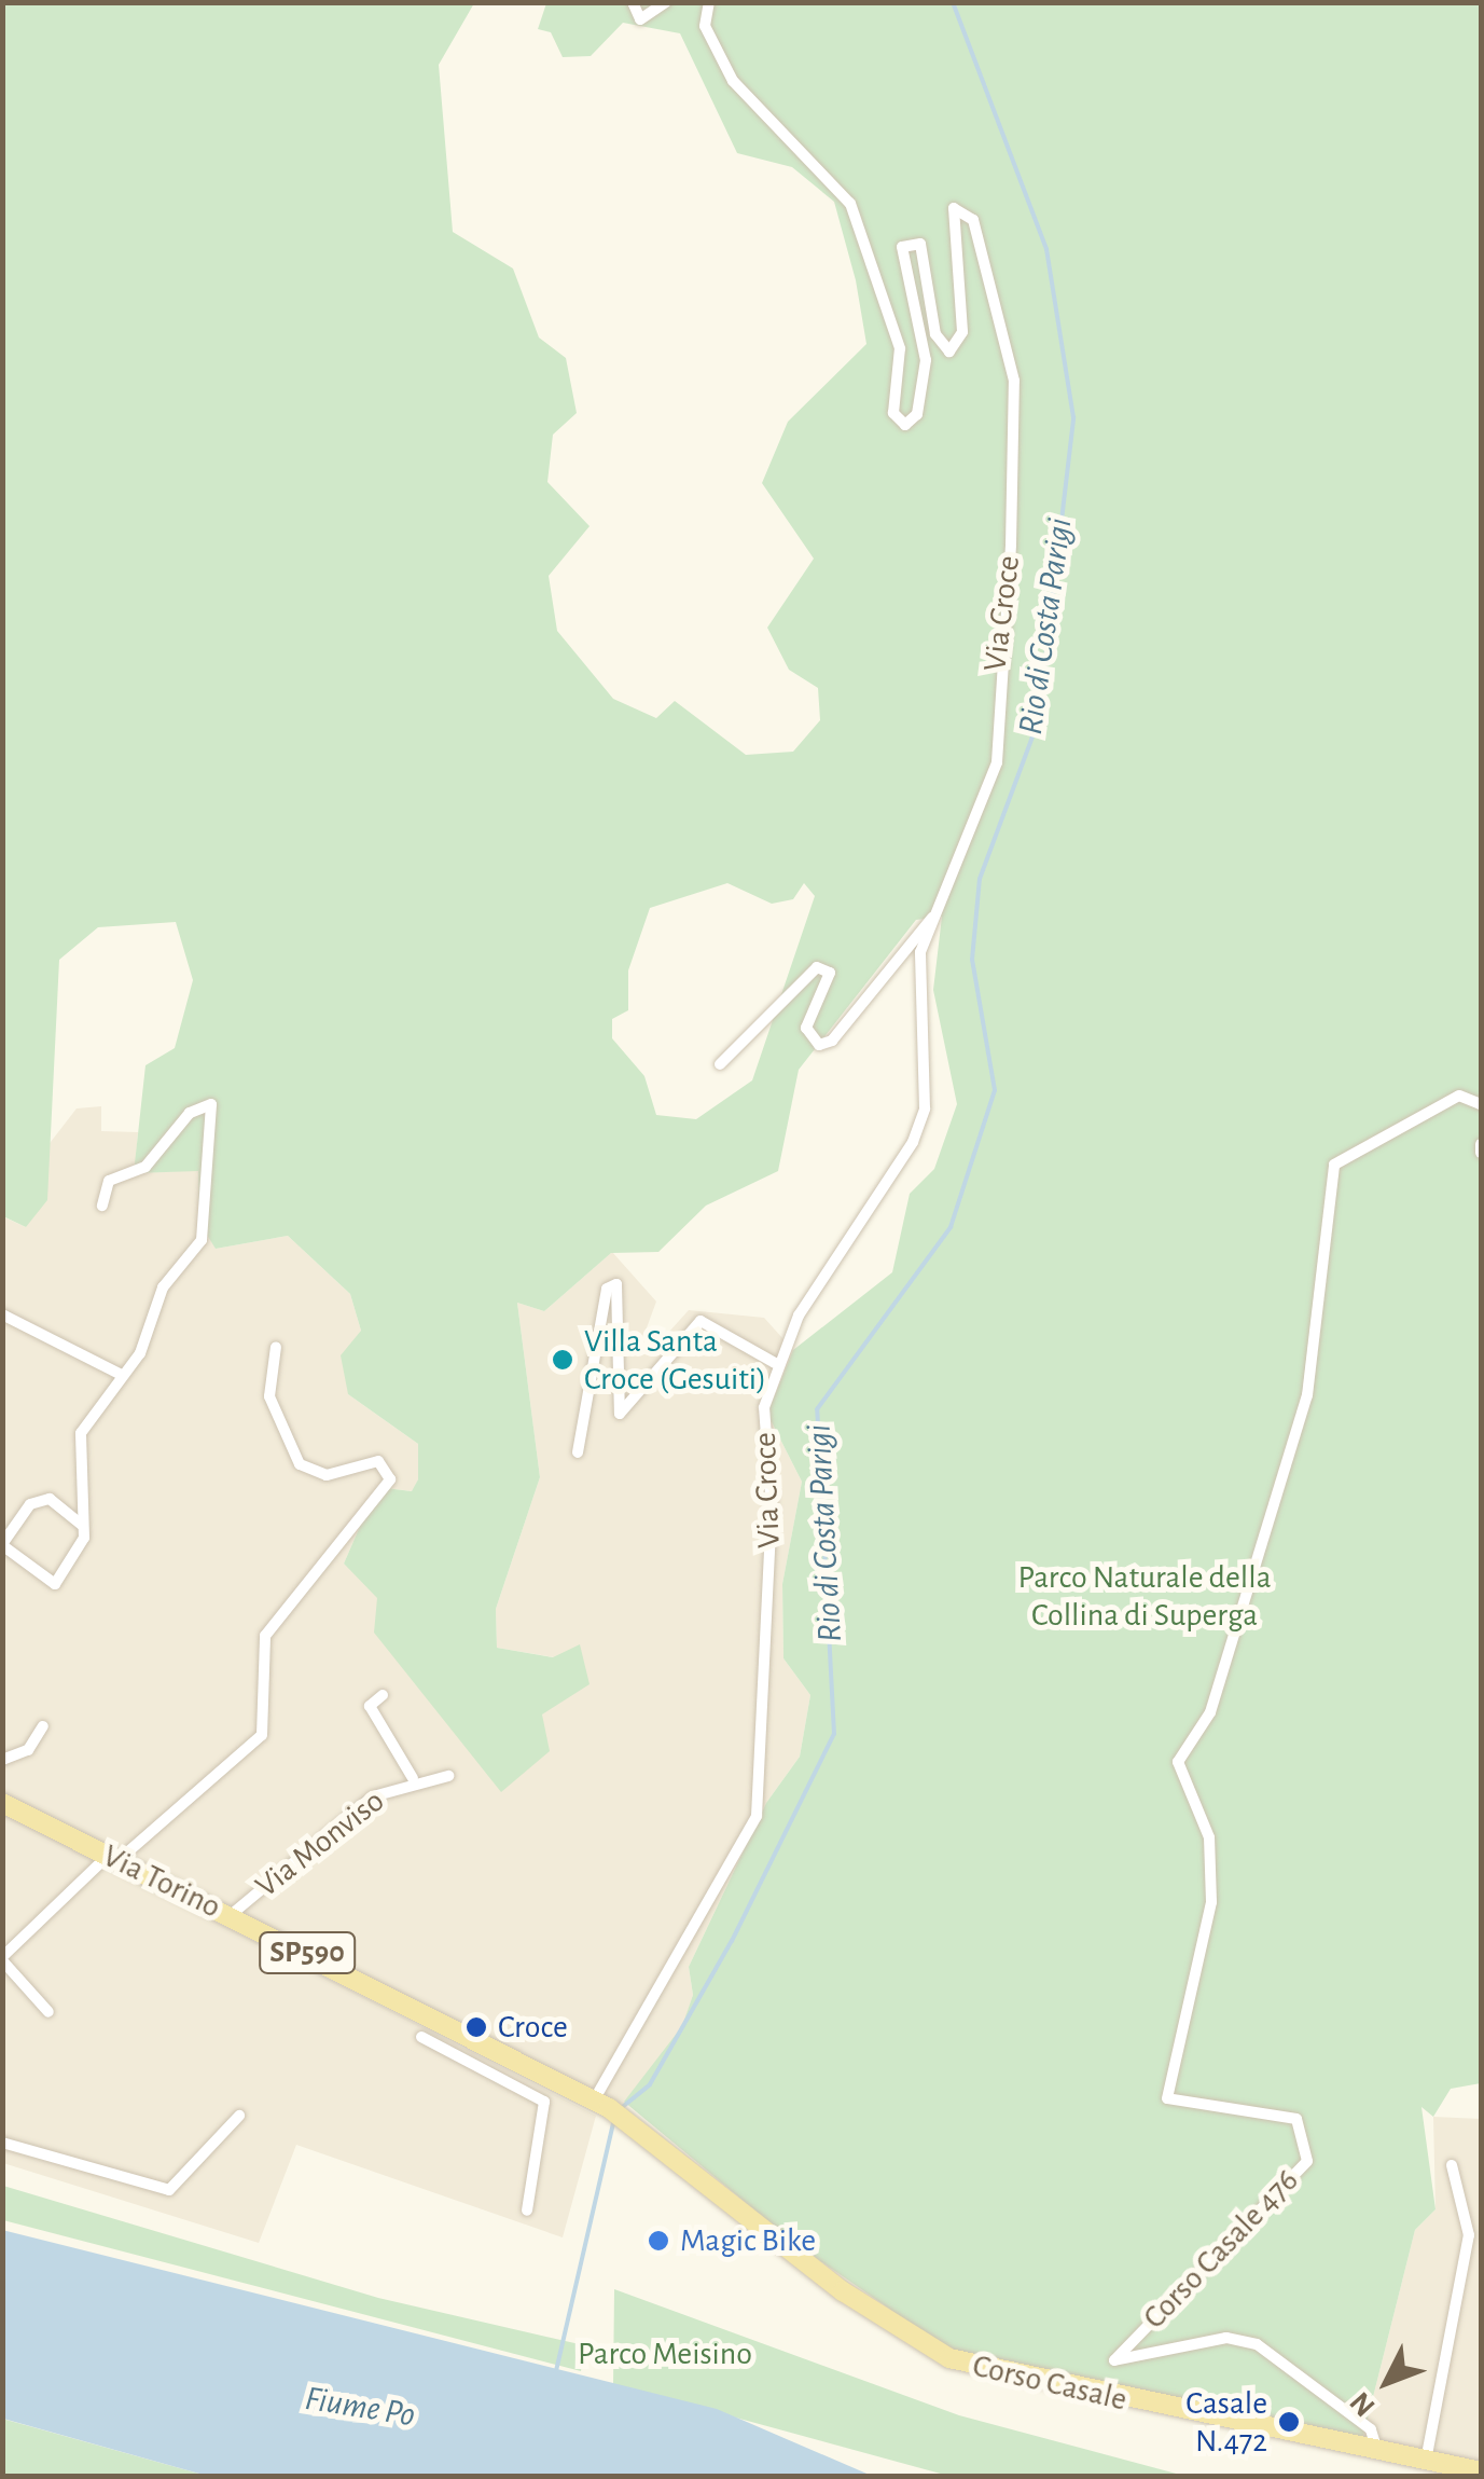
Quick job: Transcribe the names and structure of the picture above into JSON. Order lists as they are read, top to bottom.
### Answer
{
  "streets": {
    "main road": ["Via Torino", "SP590", "Corso Casale"],
    "street": ["Via Croce", "Via Monviso", "Corso Casale 476"]
  },
  "crossings": [
    ["Via Croce", "Via Torino"],
    ["Via Croce", "Corso Casale"],
    ["Via Monviso", "Via Torino"],
    ["Via Torino", "Corso Casale"],
    ["Corso Casale 476", "Corso Casale"]
  ],
  "water": ["Rio di Costa Parigi", "Fiume Po"],
  "parks": ["Parco Naturale della Collina di Superga", "Parco Meisino"],
  "places": [
    "Villa Santa Croce (Gesuiti)",
    "Croce",
    "Magic Bike",
    "Casale N.472"
  ],
  "north": "bottom left"
}
